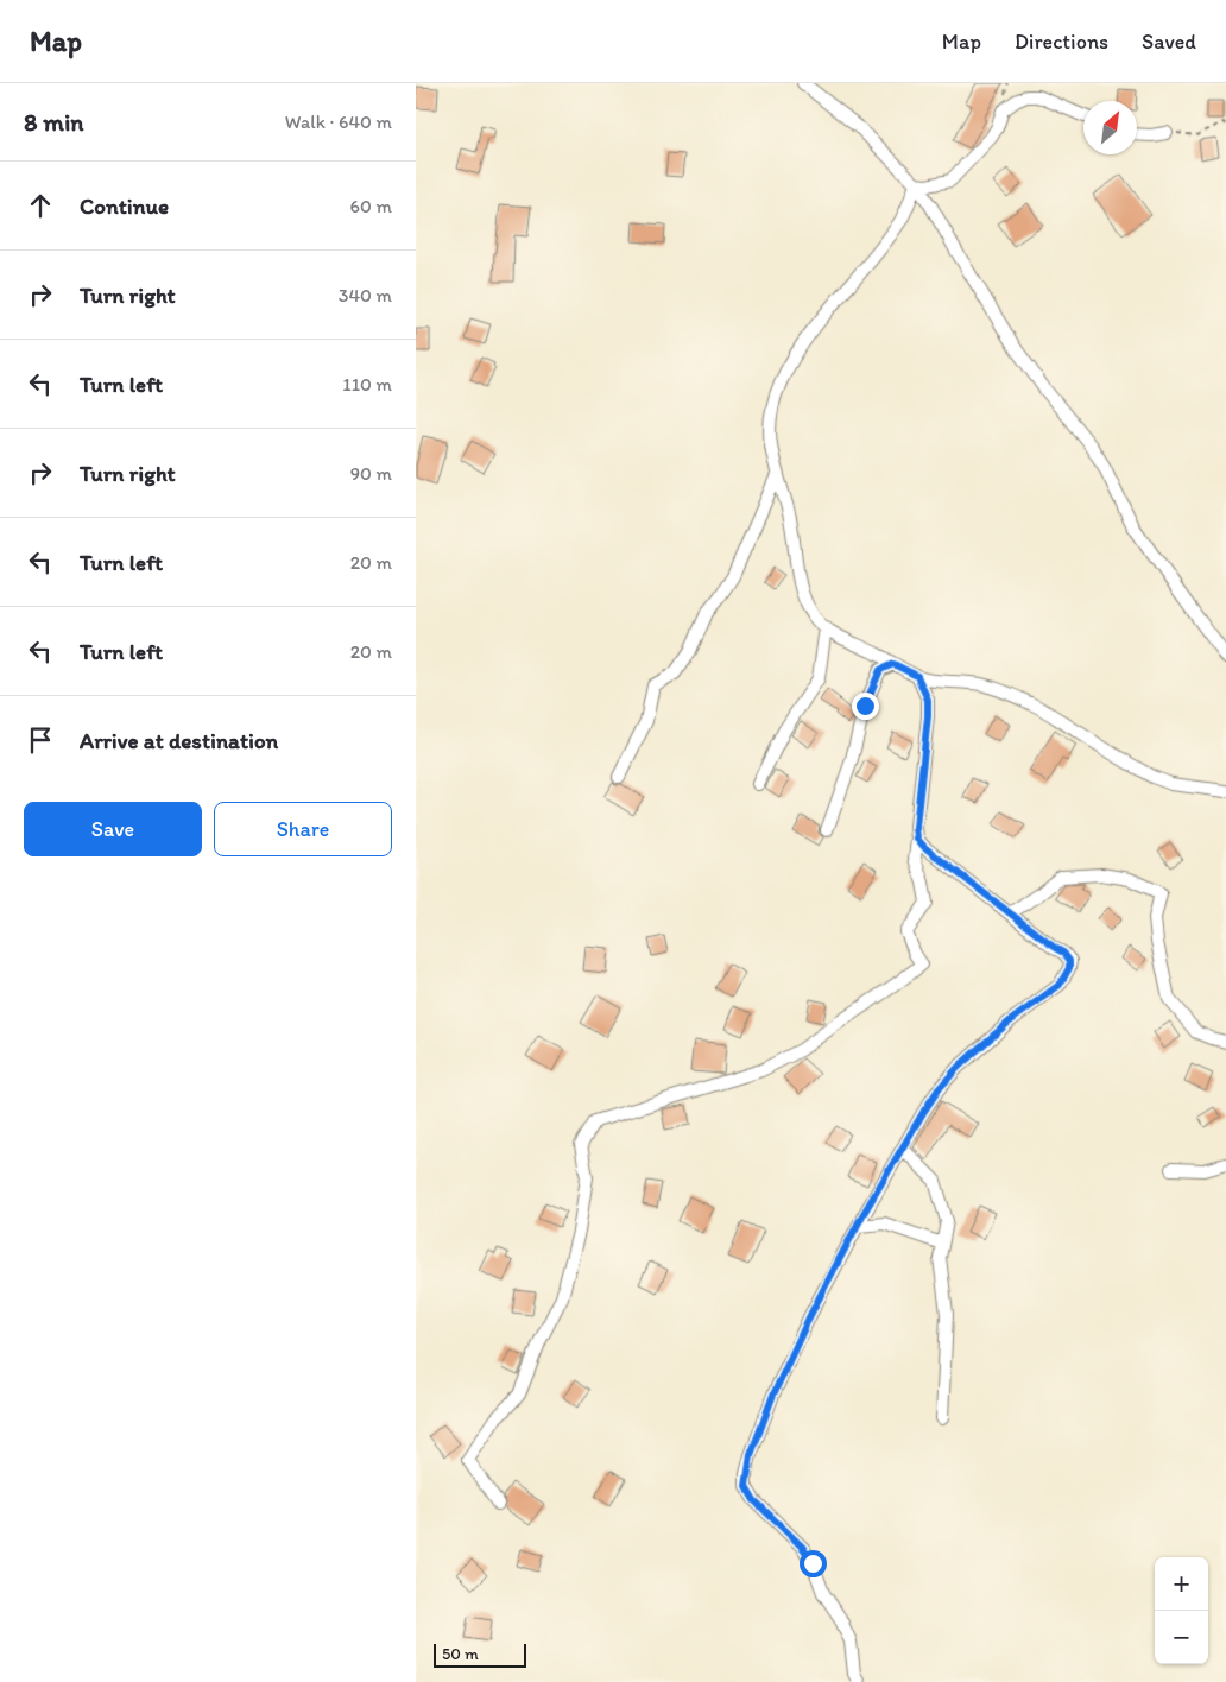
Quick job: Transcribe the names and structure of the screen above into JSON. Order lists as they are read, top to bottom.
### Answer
{
  "scale_bar": "50 m",
  "north": "top right",
  "page": {
    "header": "Map",
    "nav": ["Map", "Directions", "Saved"],
    "heading": ["8 min", "Walk · 640 m"],
    "list": [
      ["Continue", "60 m"],
      ["Turn right", "340 m"],
      ["Turn left", "110 m"],
      ["Turn right", "90 m"],
      ["Turn left", "20 m"],
      ["Turn left", "20 m"],
      "Arrive at destination"
    ],
    "buttons": ["Save", "Share"],
    "map_buttons": ["+", "−"],
    "scale": "50 m"
  }
}
